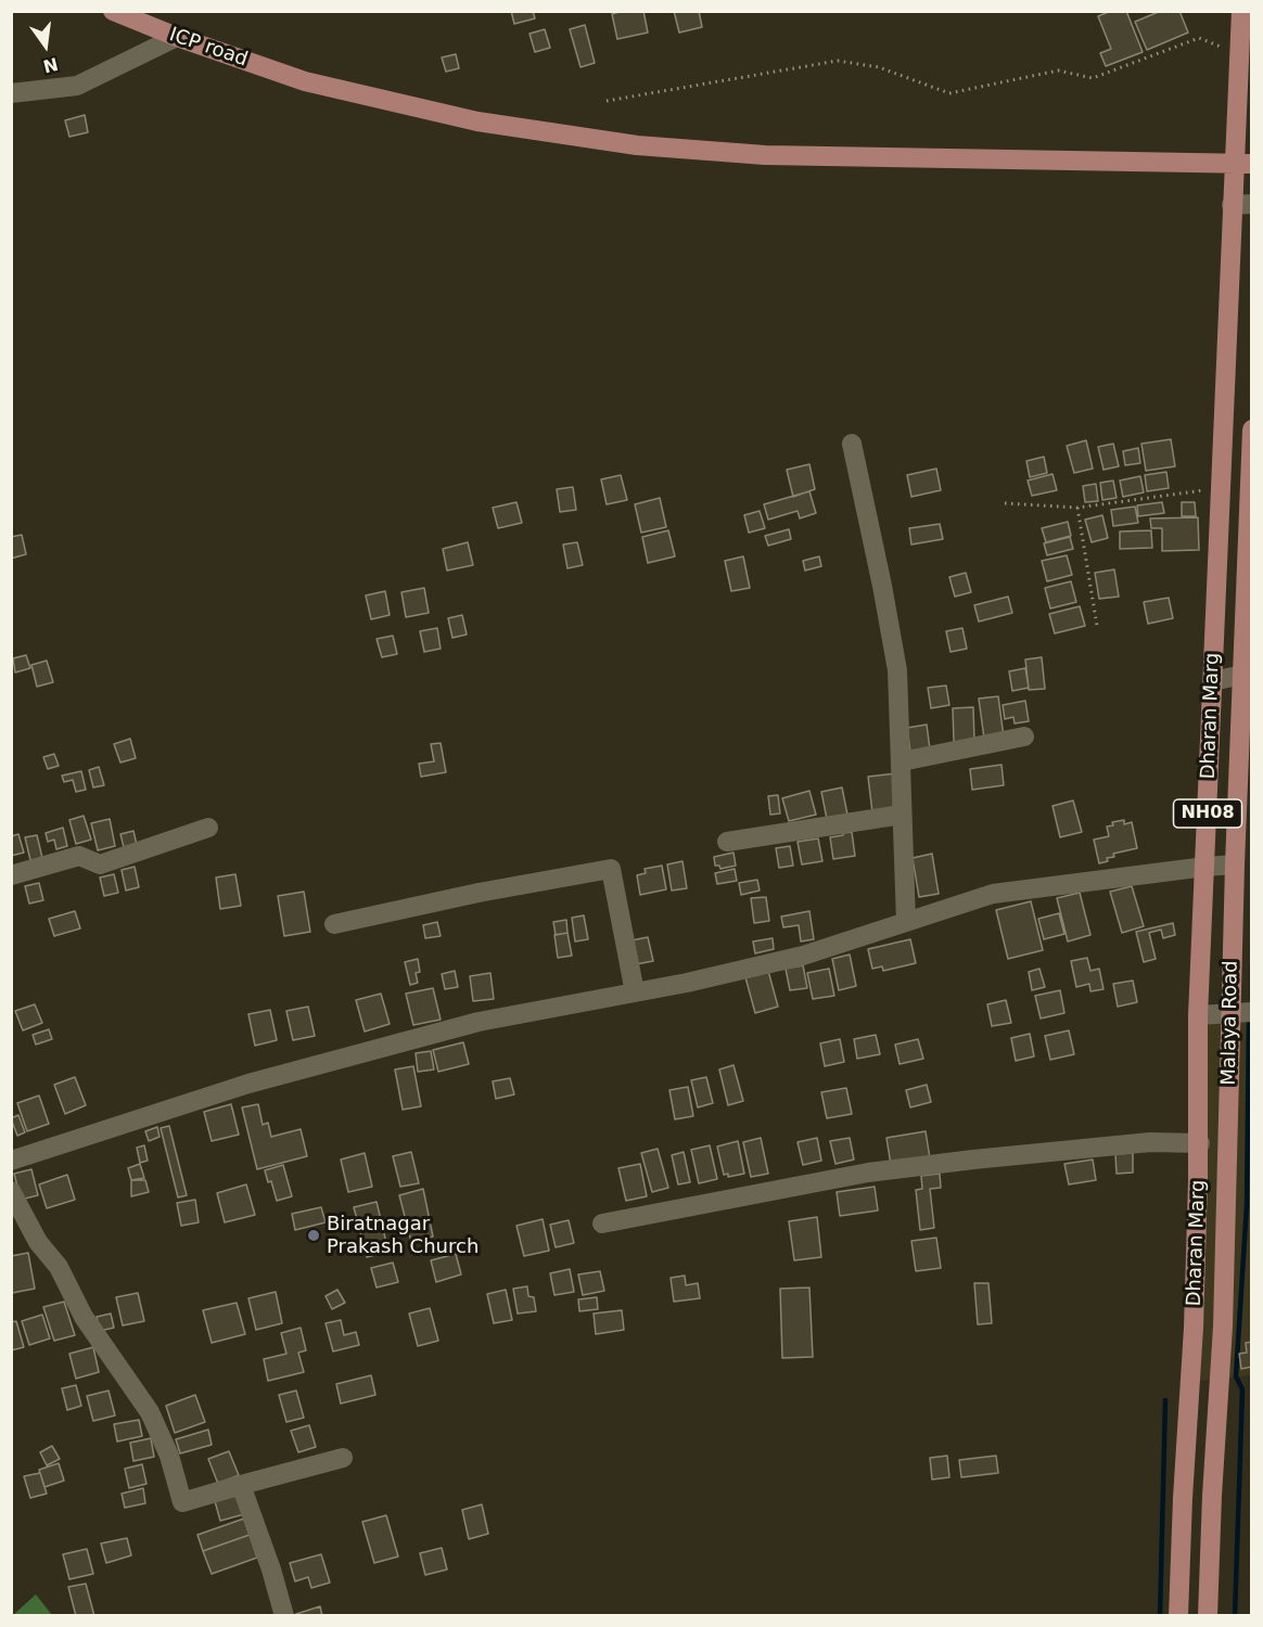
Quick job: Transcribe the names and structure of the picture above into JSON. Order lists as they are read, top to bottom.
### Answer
{
  "streets": {
    "main road": [
      "ICP road",
      "Dharan Marg",
      "NH08",
      "Malaya Road"
    ]
  },
  "crossings": [
    ["ICP road", "Dharan Marg"]
  ],
  "places": ["Biratnagar Prakash Church"],
  "north": "bottom"
}
